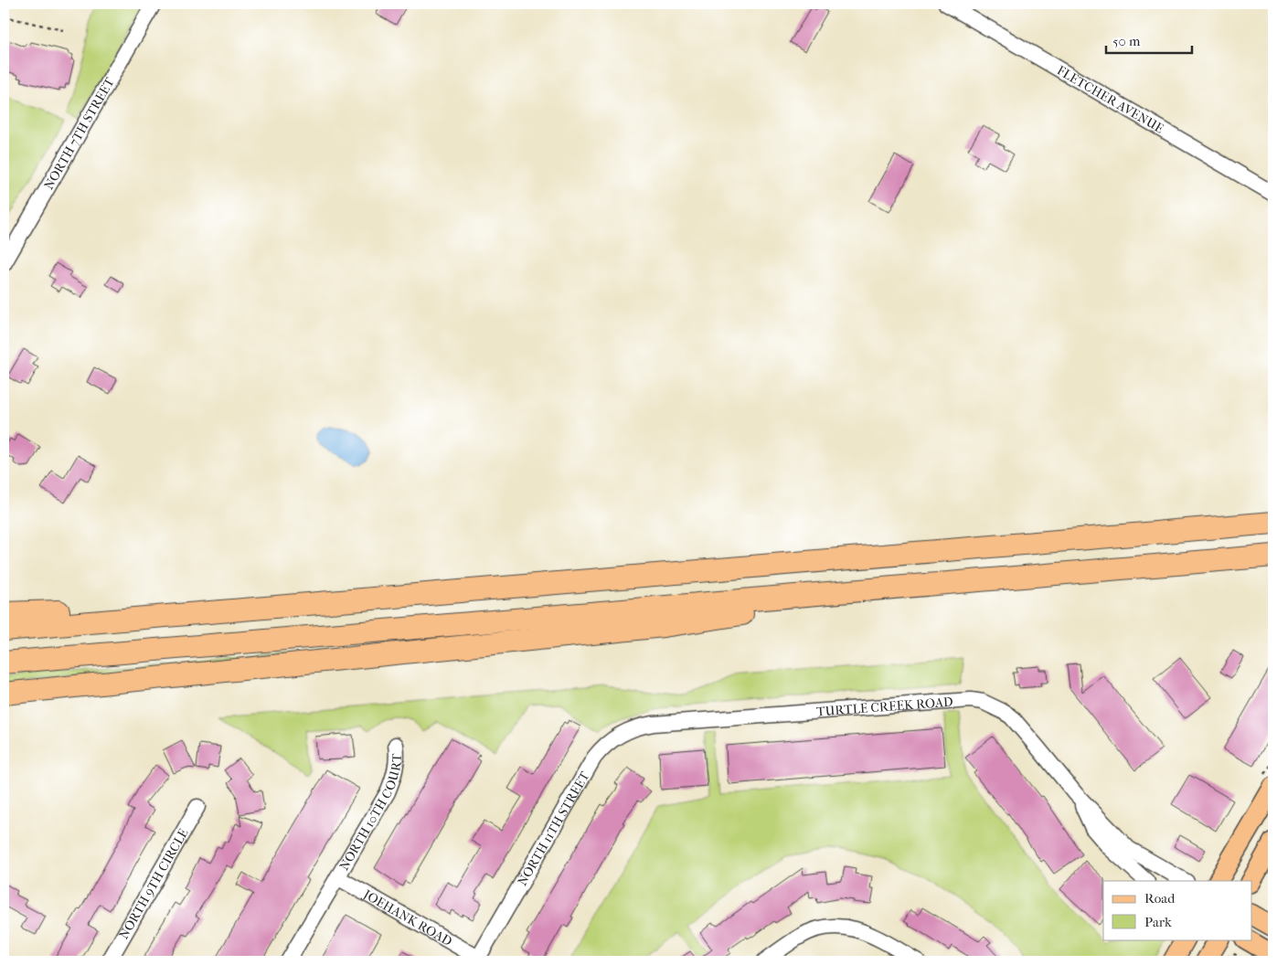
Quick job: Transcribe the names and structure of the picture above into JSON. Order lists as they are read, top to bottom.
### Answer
{
  "streets": {
    "street": [
      "FLETCHER AVENUE",
      "NORTH 7TH STREET",
      "TURTLE CREEK ROAD",
      "NORTH 10TH COURT",
      "NORTH 11TH STREET",
      "NORTH 9TH CIRCLE",
      "JOEHANK ROAD"
    ]
  },
  "crossings": [
    ["TURTLE CREEK ROAD", "NORTH 11TH STREET"],
    ["NORTH 10TH COURT", "JOEHANK ROAD"],
    ["NORTH 11TH STREET", "JOEHANK ROAD"]
  ],
  "legend": ["Road", "Park"],
  "scale_bar": "50 m"
}
